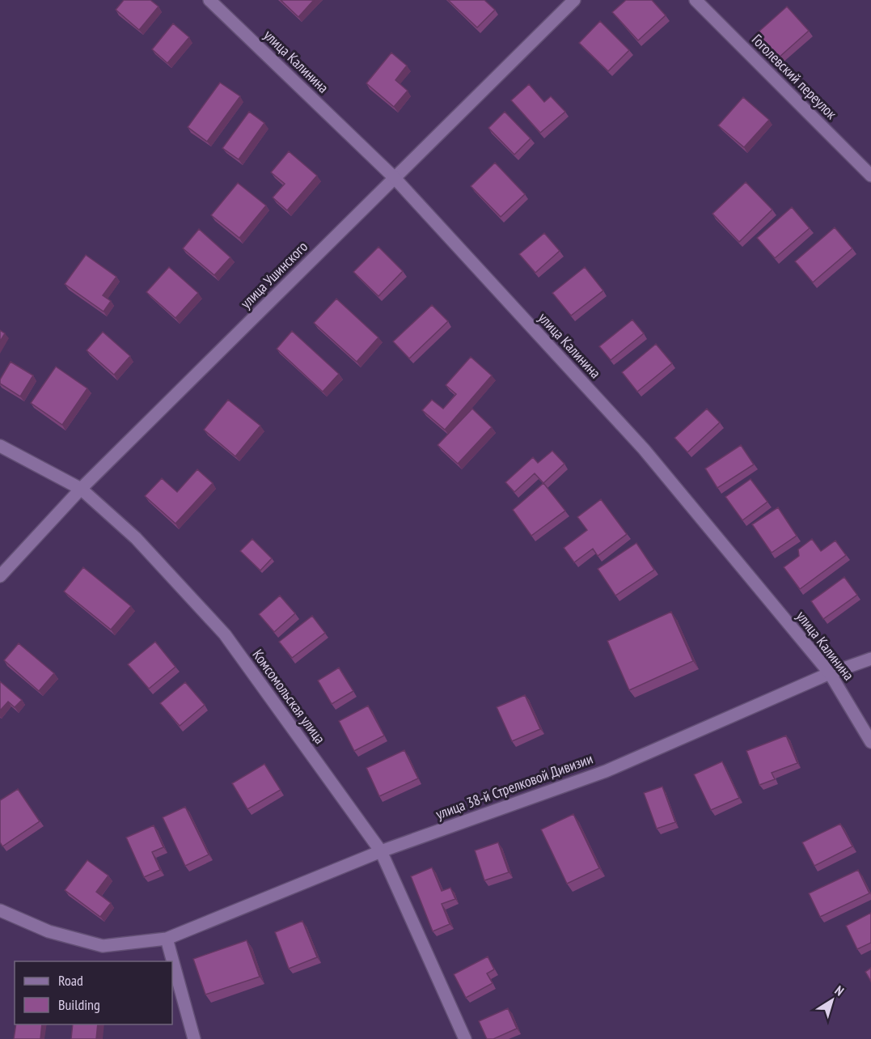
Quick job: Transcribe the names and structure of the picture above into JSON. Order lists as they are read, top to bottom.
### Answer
{
  "streets": {
    "street": [
      "улица Калинина",
      "Гоголевский переулок",
      "улица Ушинского",
      "Комсомольская улица",
      "улица 38-й Стрелковой Дивизии"
    ]
  },
  "crossings": [
    ["улица Калинина", "улица Ушинского"],
    ["улица Калинина", "улица 38-й Стрелковой Дивизии"],
    ["улица Ушинского", "Комсомольская улица"],
    ["Комсомольская улица", "улица 38-й Стрелковой Дивизии"]
  ],
  "legend": ["Road", "Building"],
  "north": "top right"
}
